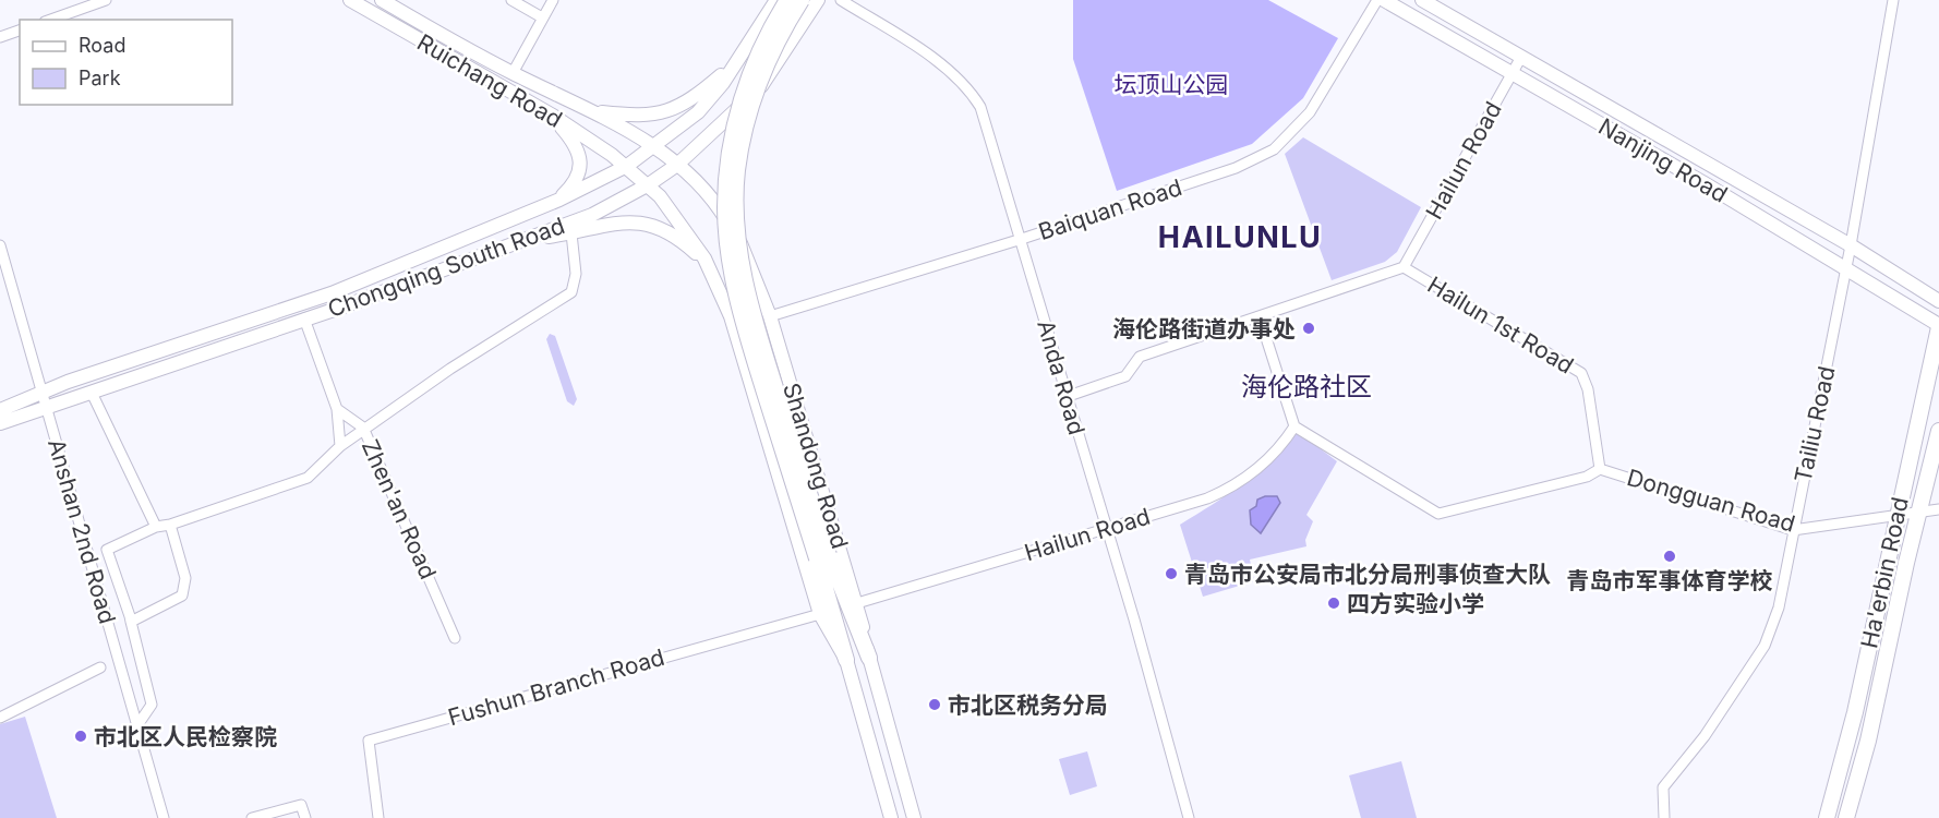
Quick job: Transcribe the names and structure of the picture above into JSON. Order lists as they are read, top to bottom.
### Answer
{
  "streets": {
    "highway": ["Ha'erbin Road"],
    "main road": [
      "Ruichang Road",
      "Nanjing Road",
      "Chongqing South Road",
      "Shandong Road"
    ],
    "street": [
      "Hailun Road",
      "Baiquan Road",
      "Hailun 1st Road",
      "Anda Road",
      "Tailiu Road",
      "Dongguan Road",
      "Zhen'an Road",
      "Anshan 2nd Road",
      "Fushun Branch Road"
    ]
  },
  "crossings": [
    ["Ruichang Road", "Chongqing South Road"],
    ["Ruichang Road", "Shandong Road"],
    ["Hailun Road", "Nanjing Road"],
    ["Hailun Road", "Hailun 1st Road"],
    ["Hailun Road", "Anda Road"],
    ["Hailun Road", "Shandong Road"],
    ["Nanjing Road", "Tailiu Road"],
    ["Nanjing Road", "Ha'erbin Road"],
    ["Baiquan Road", "Anda Road"],
    ["Baiquan Road", "Shandong Road"],
    ["Chongqing South Road", "Shandong Road"],
    ["Chongqing South Road", "Anshan 2nd Road"],
    ["Hailun 1st Road", "Dongguan Road"],
    ["Tailiu Road", "Dongguan Road"],
    ["Shandong Road", "Fushun Branch Road"],
    ["Dongguan Road", "Ha'erbin Road"]
  ],
  "districts": ["HAILUNLU", "海伦路社区"],
  "parks": ["坛顶山公园"],
  "places": [
    "海伦路街道办事处",
    "青岛市军事体育学校",
    "青岛市公安局市北分局刑事侦查大队",
    "四方实验小学",
    "市北区税务分局",
    "市北区人民检察院"
  ],
  "legend": ["Road", "Park"]
}
